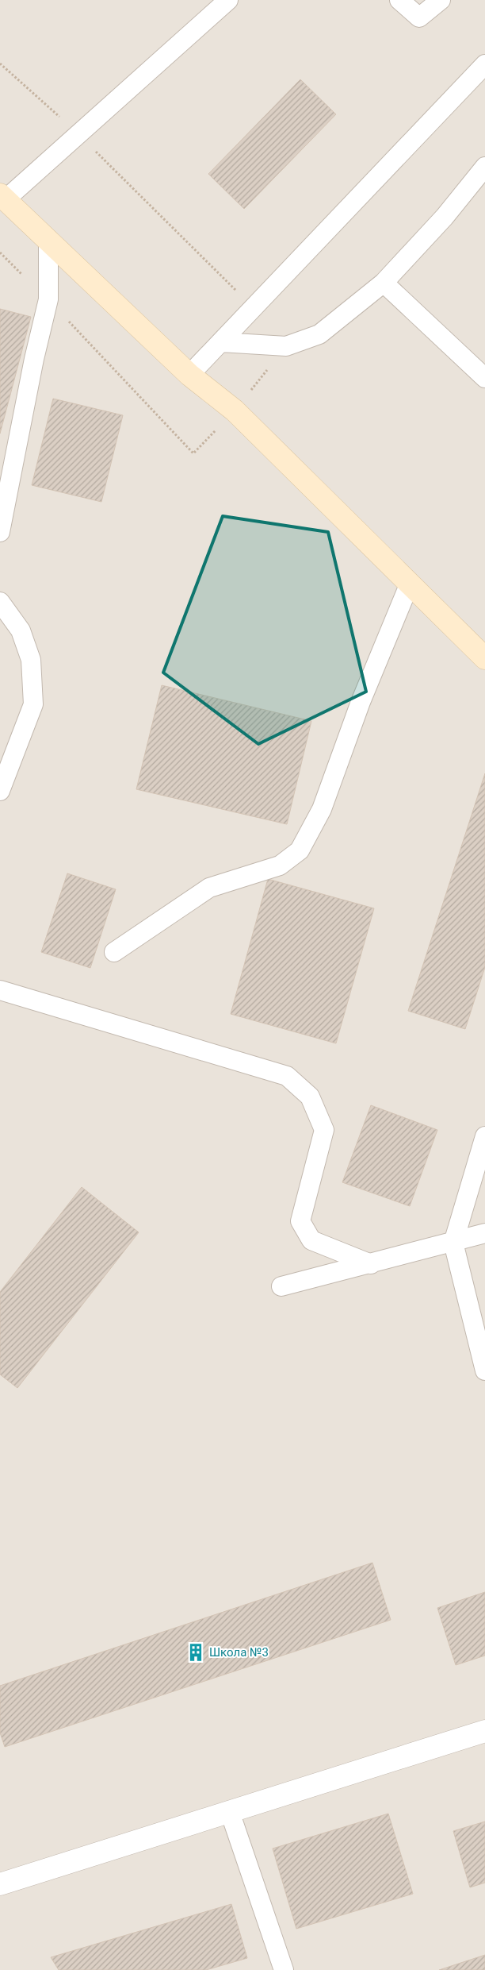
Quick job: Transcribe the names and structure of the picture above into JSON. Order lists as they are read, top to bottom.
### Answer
{
  "places": {
    "building": ["Школа №3"]
  }
}
